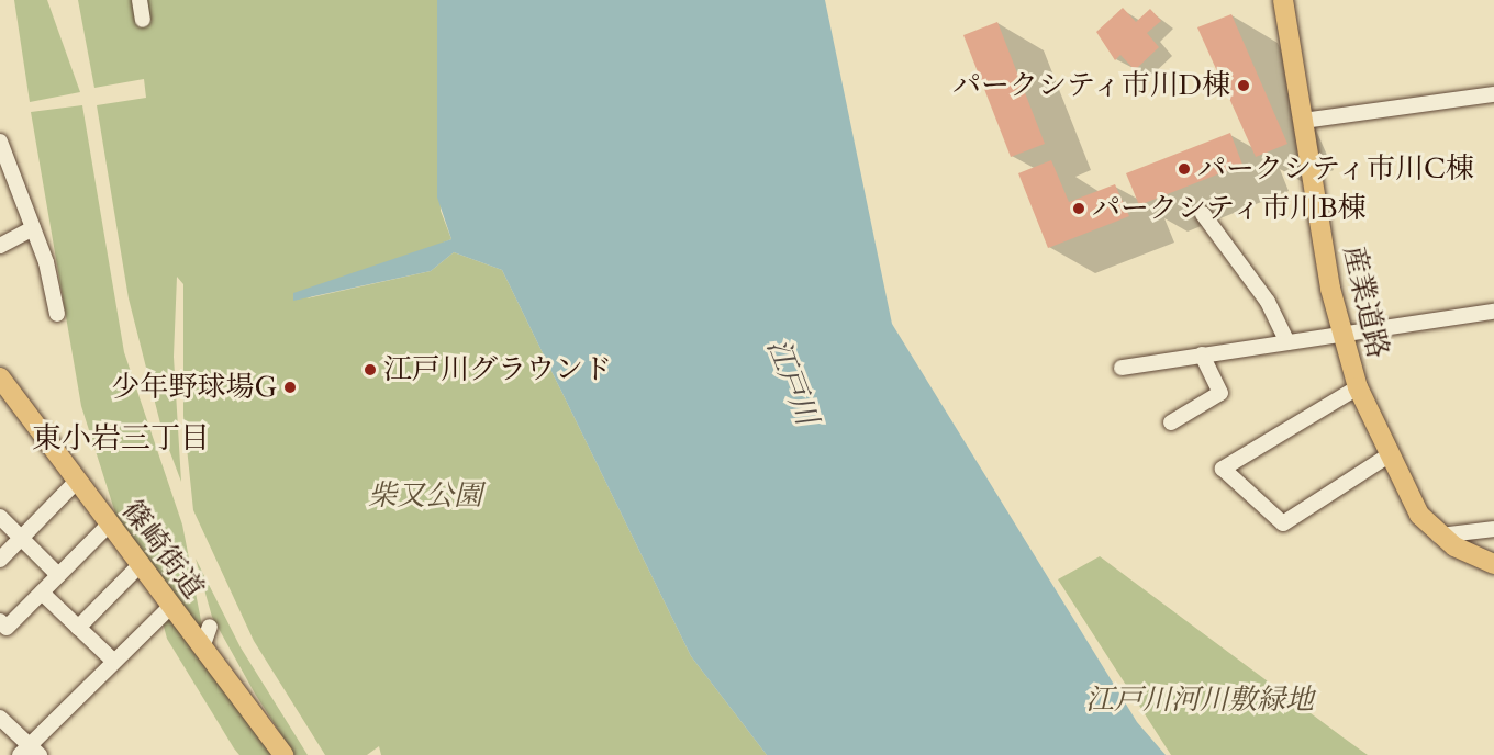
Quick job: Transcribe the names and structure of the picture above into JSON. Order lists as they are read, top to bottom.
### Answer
{
  "streets": {
    "main road": ["産業道路", "篠崎街道"]
  },
  "districts": ["東小岩三丁目"],
  "water": ["江戸川"],
  "parks": ["柴又公園", "江戸川河川敷緑地"],
  "places": [
    "パークシティ市川D棟",
    "パークシティ市川C棟",
    "パークシティ市川B棟",
    "江戸川グラウンド",
    "少年野球場G"
  ]
}
